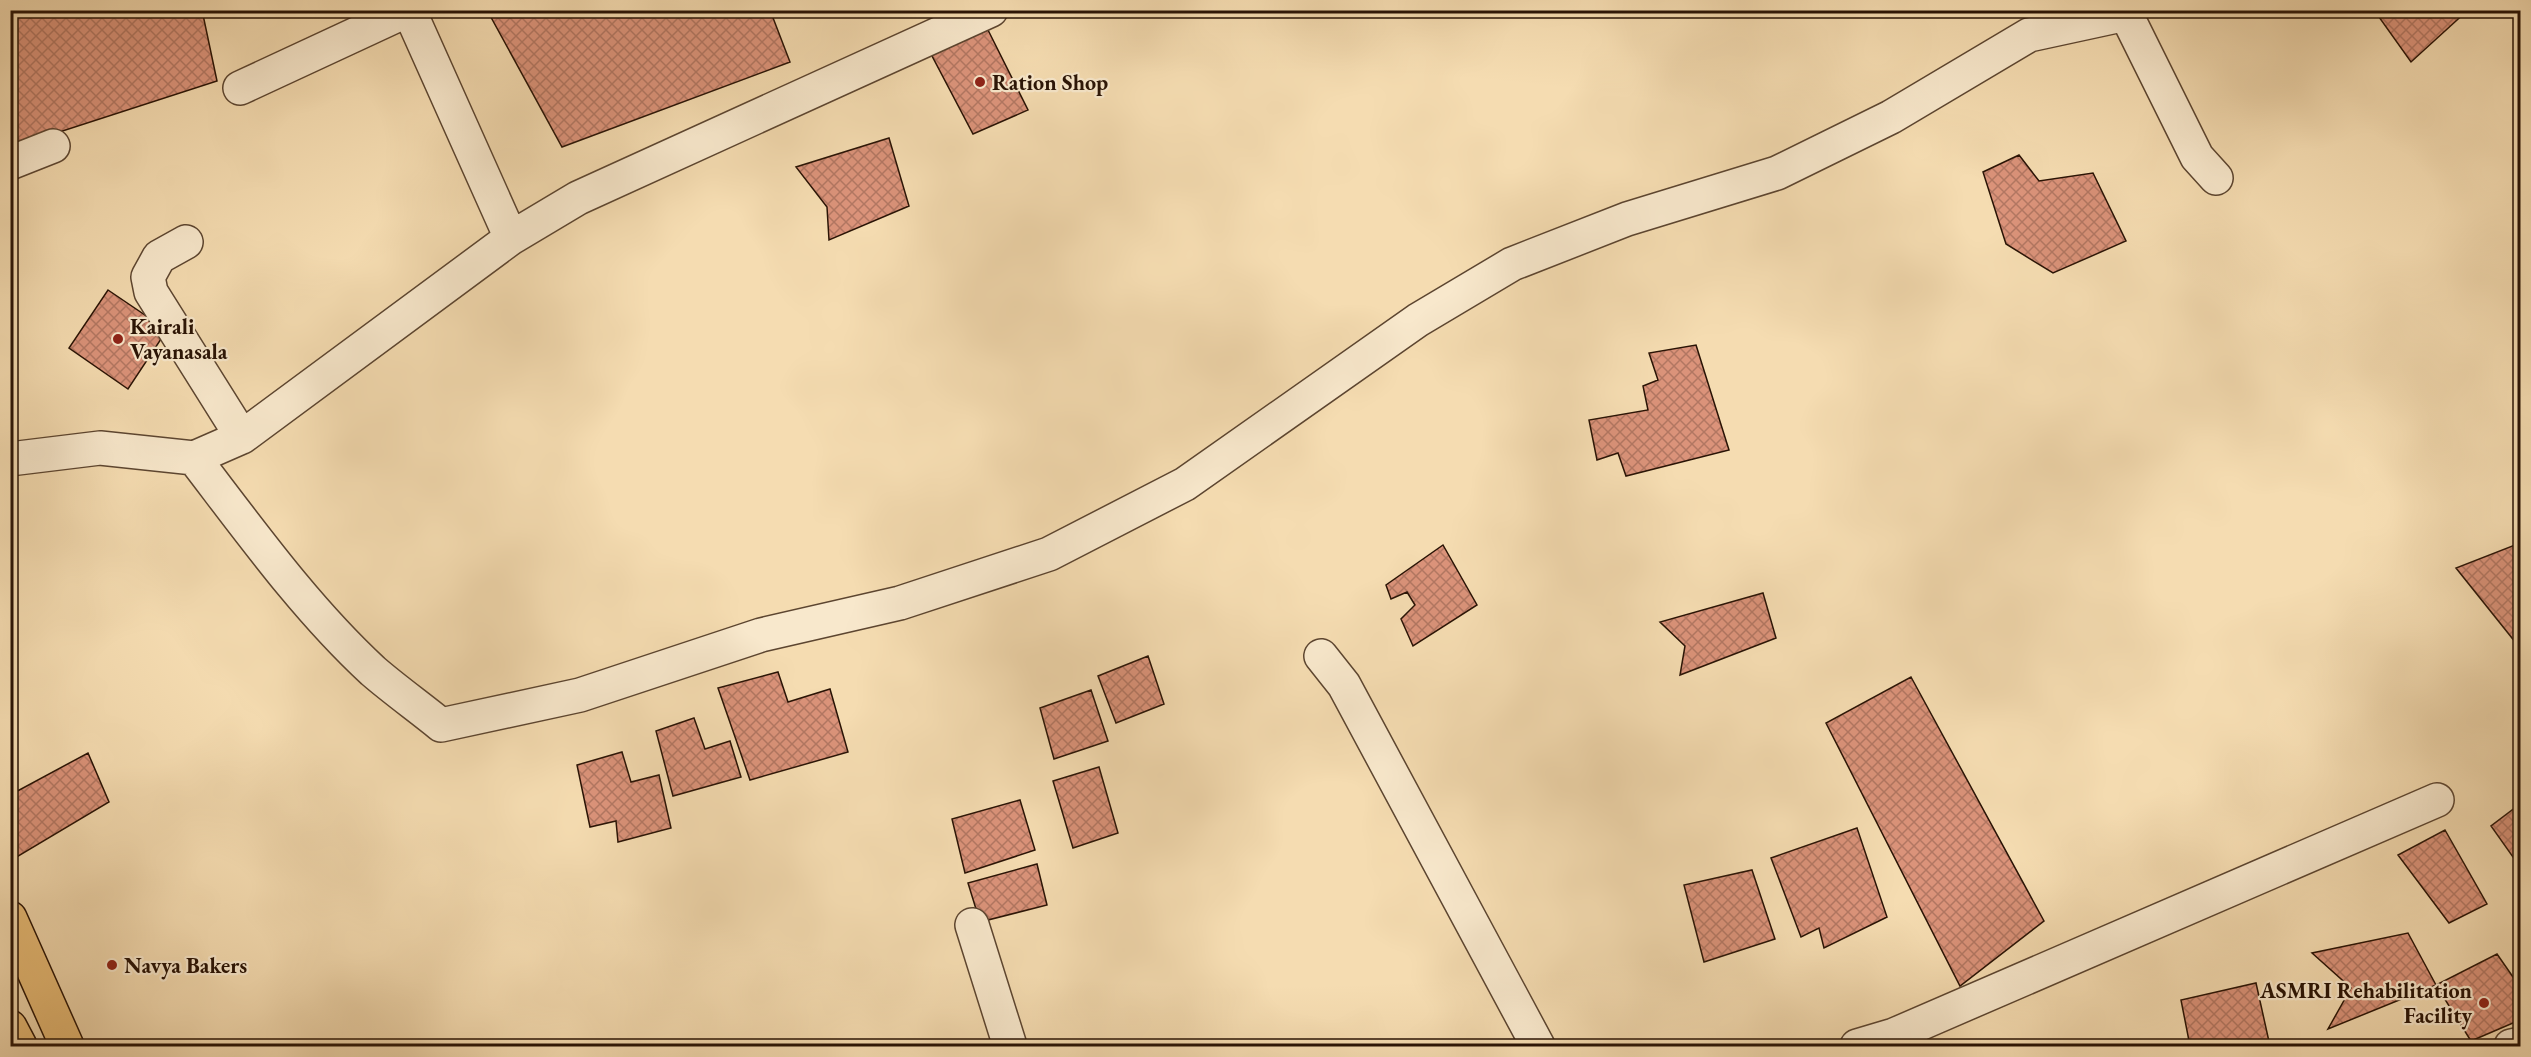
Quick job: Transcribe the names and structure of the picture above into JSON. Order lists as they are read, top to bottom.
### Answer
{
  "places": [
    "Ration Shop",
    "Kairali Vayanasala",
    "Navya Bakers",
    "ASMRI Rehabilitation Facility"
  ]
}
